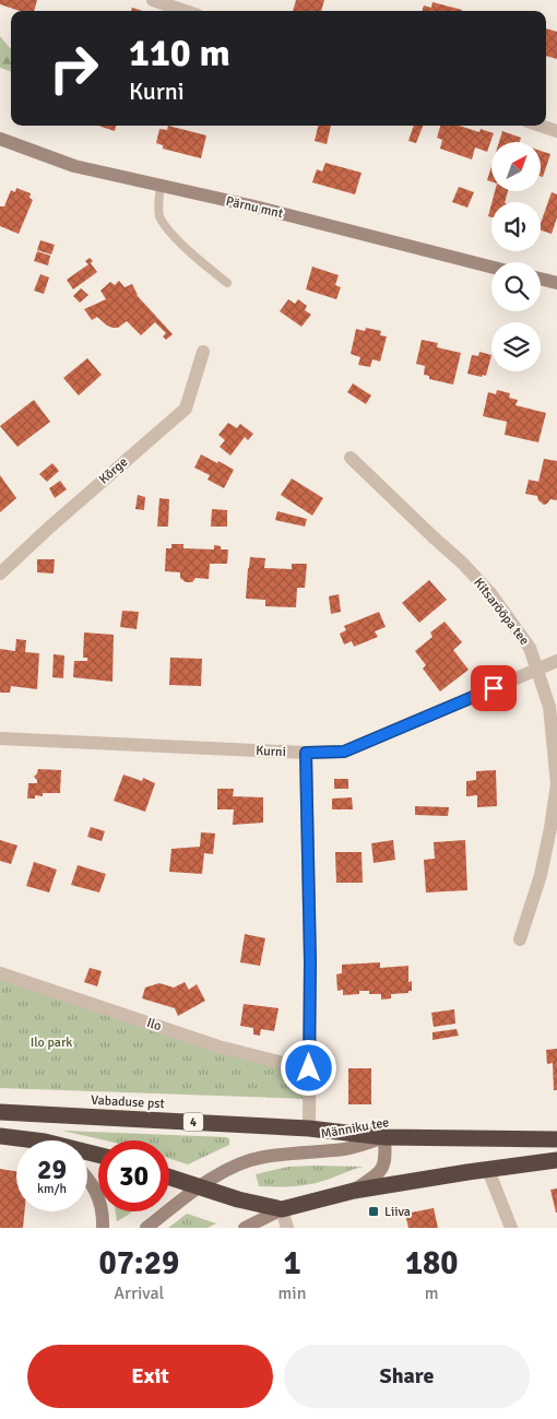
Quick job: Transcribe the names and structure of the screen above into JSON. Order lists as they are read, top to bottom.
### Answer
{
  "streets": {
    "highway": ["Vabaduse pst", "4", "Männiku tee"],
    "main road": ["Pärnu mnt"],
    "street": [
      "Kõrge",
      "Kitsarööpa tee",
      "Kurni",
      "Ilo"
    ]
  },
  "crossings": [
    ["Kitsarööpa tee", "Kurni"],
    ["Vabaduse pst", "Männiku tee"]
  ],
  "parks": ["Ilo park"],
  "places": {
    "transit": ["Liiva"]
  },
  "north": "top right",
  "page": {
    "turn": ["110 m", "Kurni"],
    "speed": "29 km/h",
    "limit": "30",
    "eta": [
      "07:29",
      "Arrival",
      "1",
      "min",
      "180",
      "m"
    ],
    "buttons": ["Exit", "Share"]
  }
}
